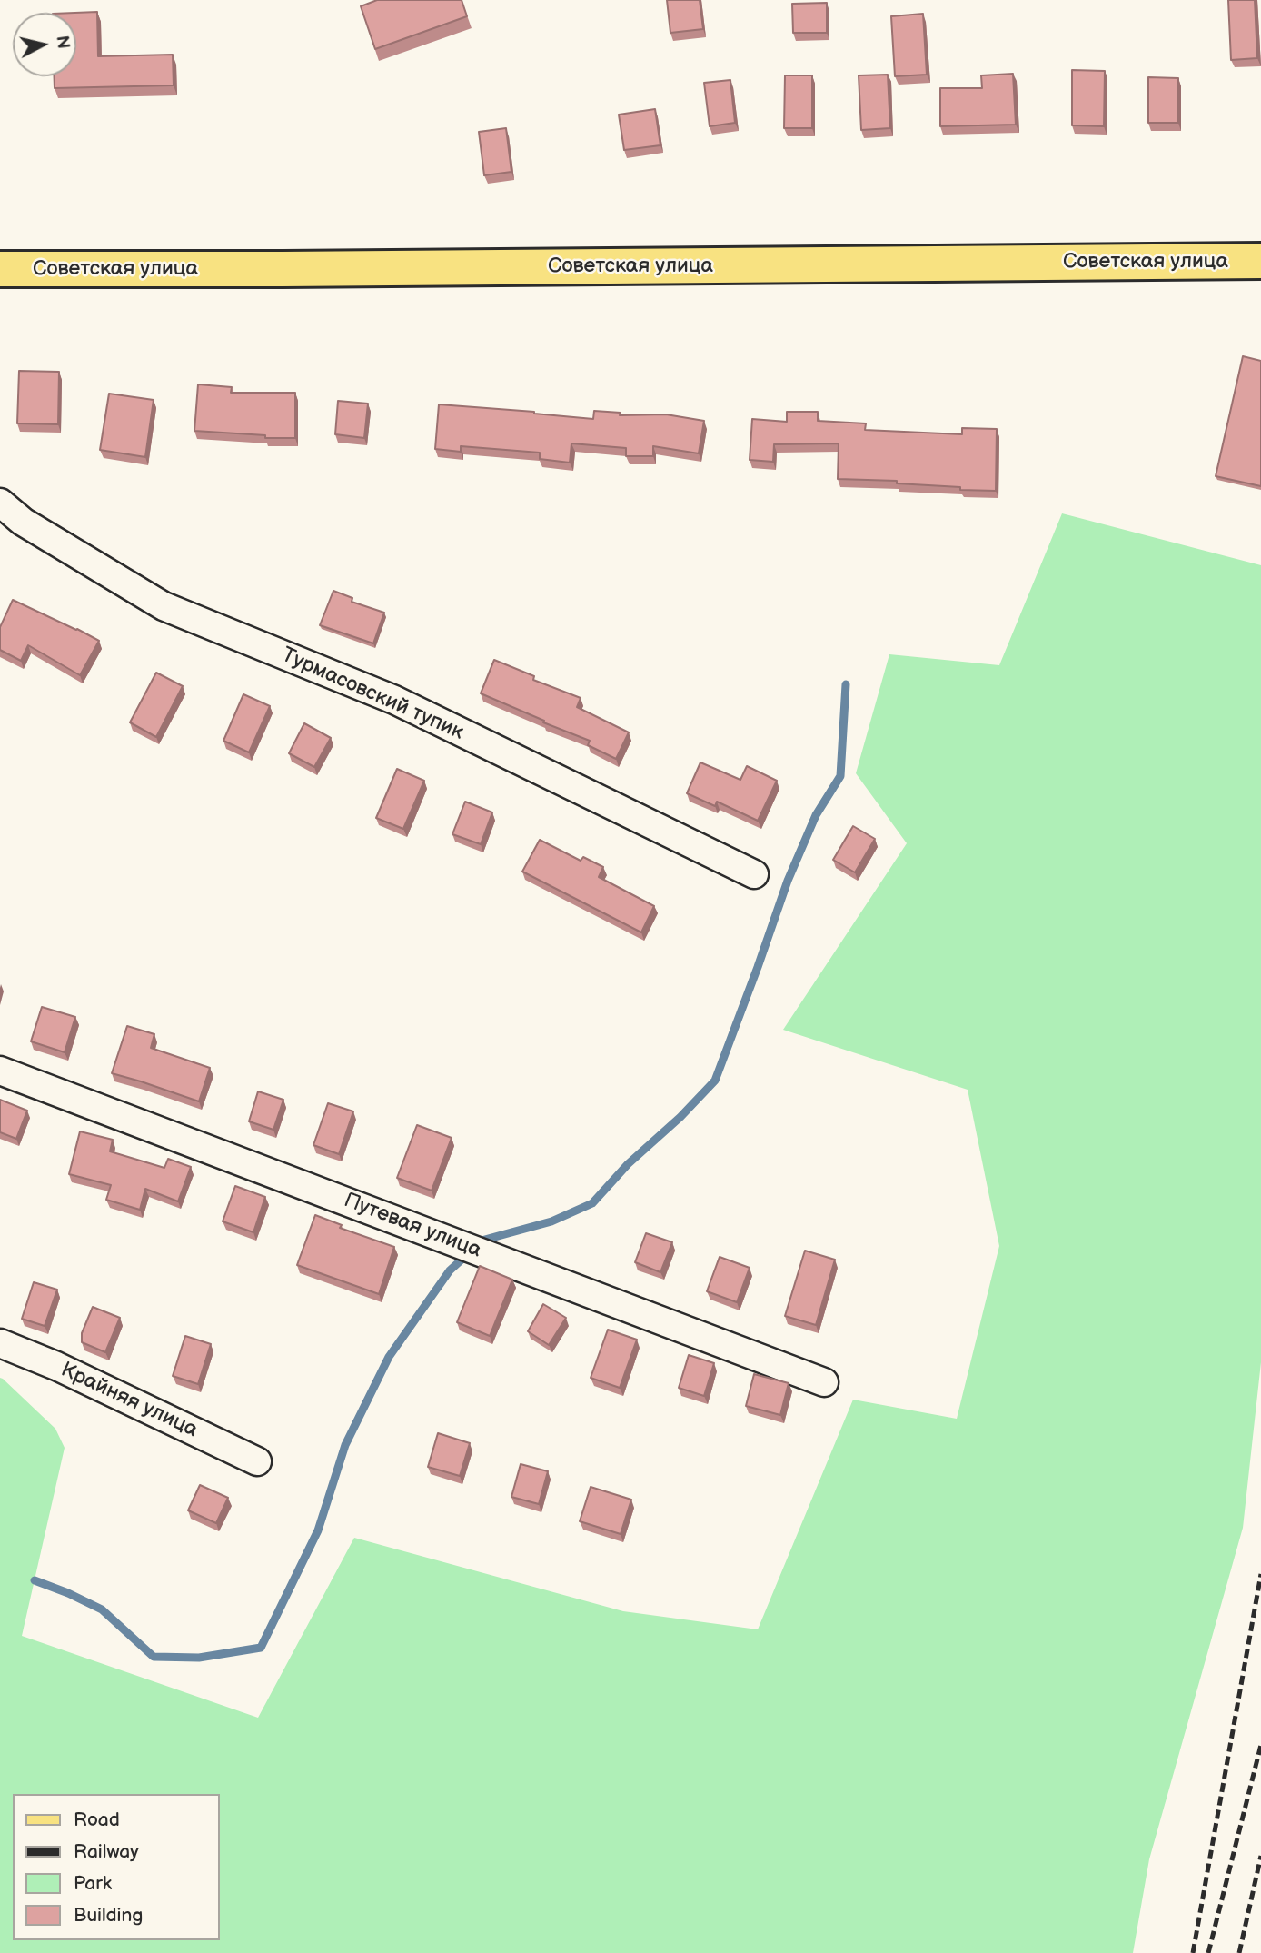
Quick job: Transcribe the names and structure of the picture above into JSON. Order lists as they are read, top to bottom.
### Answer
{
  "streets": {
    "main road": ["Советская улица"],
    "street": ["Турмасовский тупик", "Путевая улица", "Крайняя улица"]
  },
  "legend": [
    "Road",
    "Railway",
    "Park",
    "Building"
  ],
  "north": "right"
}
